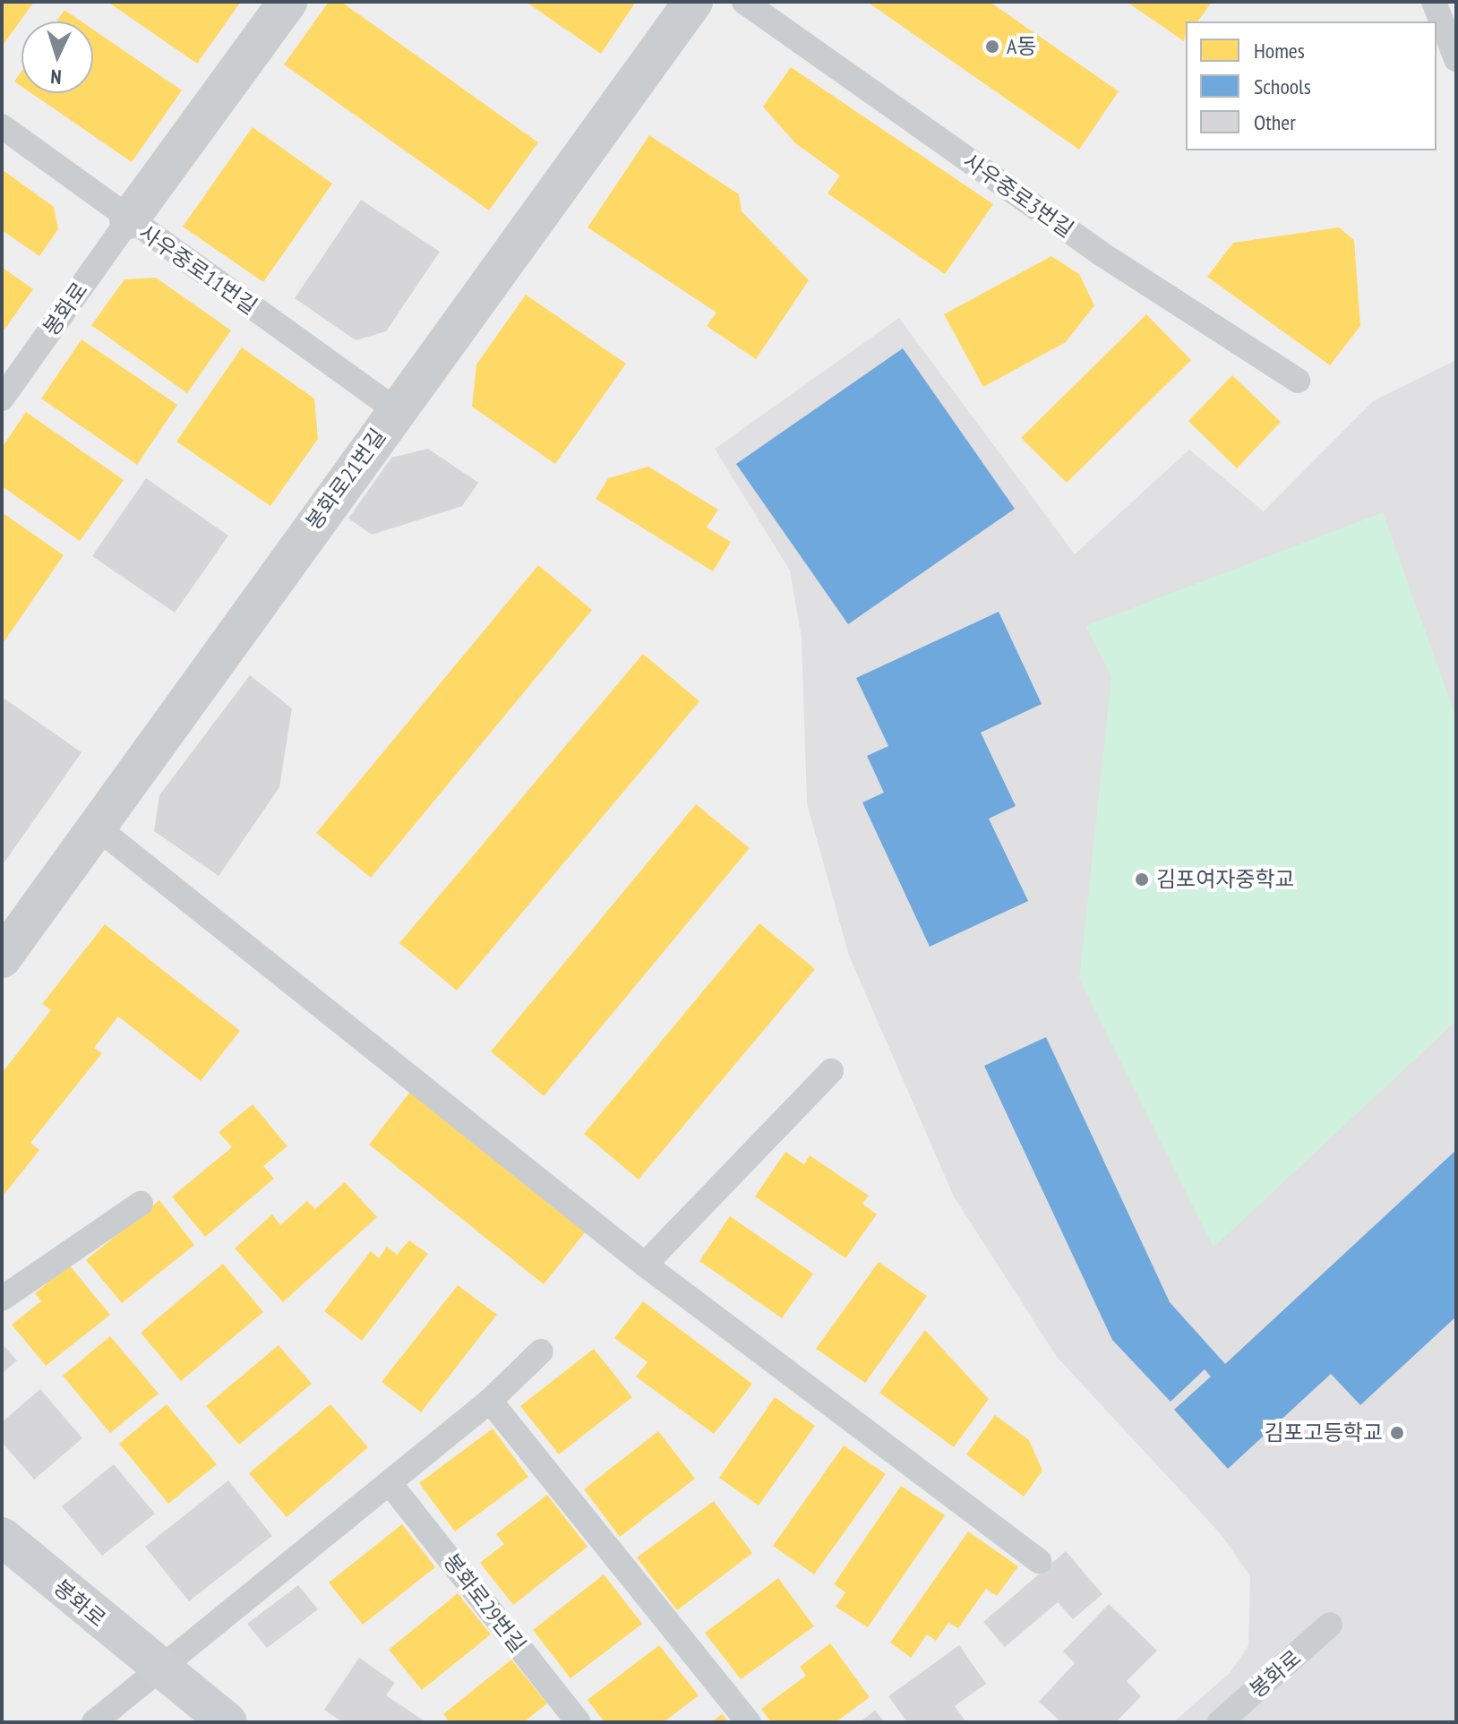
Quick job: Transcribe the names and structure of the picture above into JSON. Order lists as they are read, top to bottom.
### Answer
{
  "streets": {
    "street": ["봉화로", "봉화로21번길"],
    "lane": ["사우중로3번길", "사우중로11번길", "봉화로29번길"]
  },
  "crossings": [
    ["사우중로11번길", "봉화로"],
    ["사우중로11번길", "봉화로21번길"]
  ],
  "places": ["A동", "김포여자중학교", "김포고등학교"],
  "legend": ["Homes", "Schools", "Other"],
  "north": "bottom"
}
